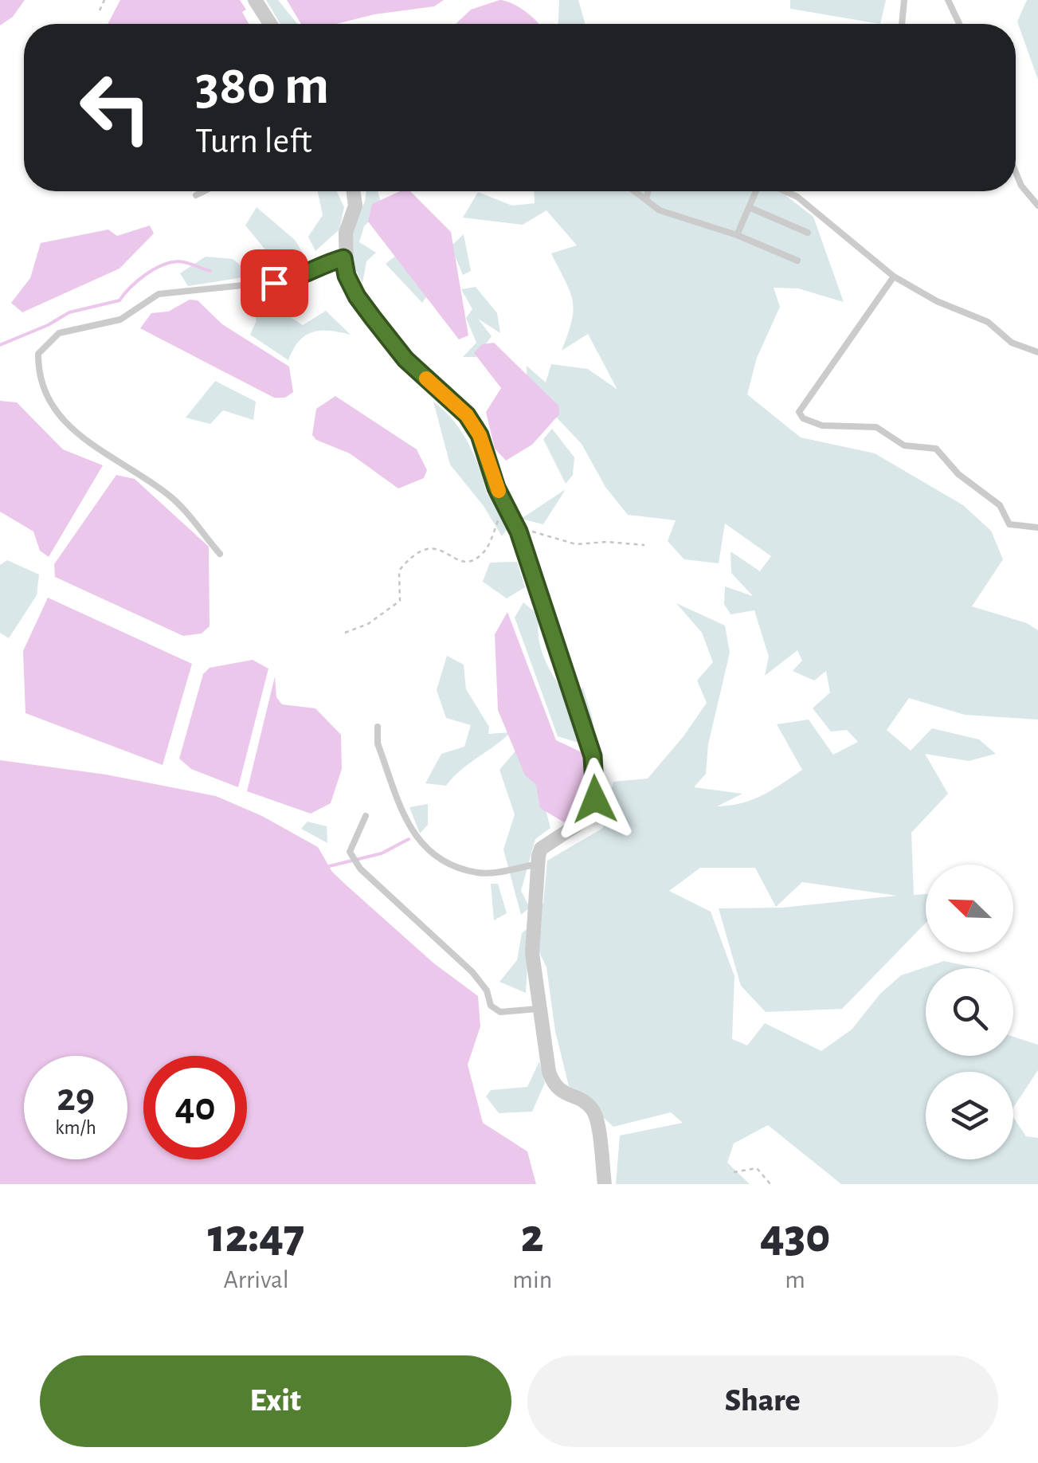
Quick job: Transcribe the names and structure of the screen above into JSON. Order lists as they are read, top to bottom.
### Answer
{
  "north": "top left",
  "page": {
    "turn": ["380 m", "Turn left"],
    "speed": "29 km/h",
    "limit": "40",
    "eta": [
      "12:47",
      "Arrival",
      "2",
      "min",
      "430",
      "m"
    ],
    "buttons": ["Exit", "Share"]
  }
}
